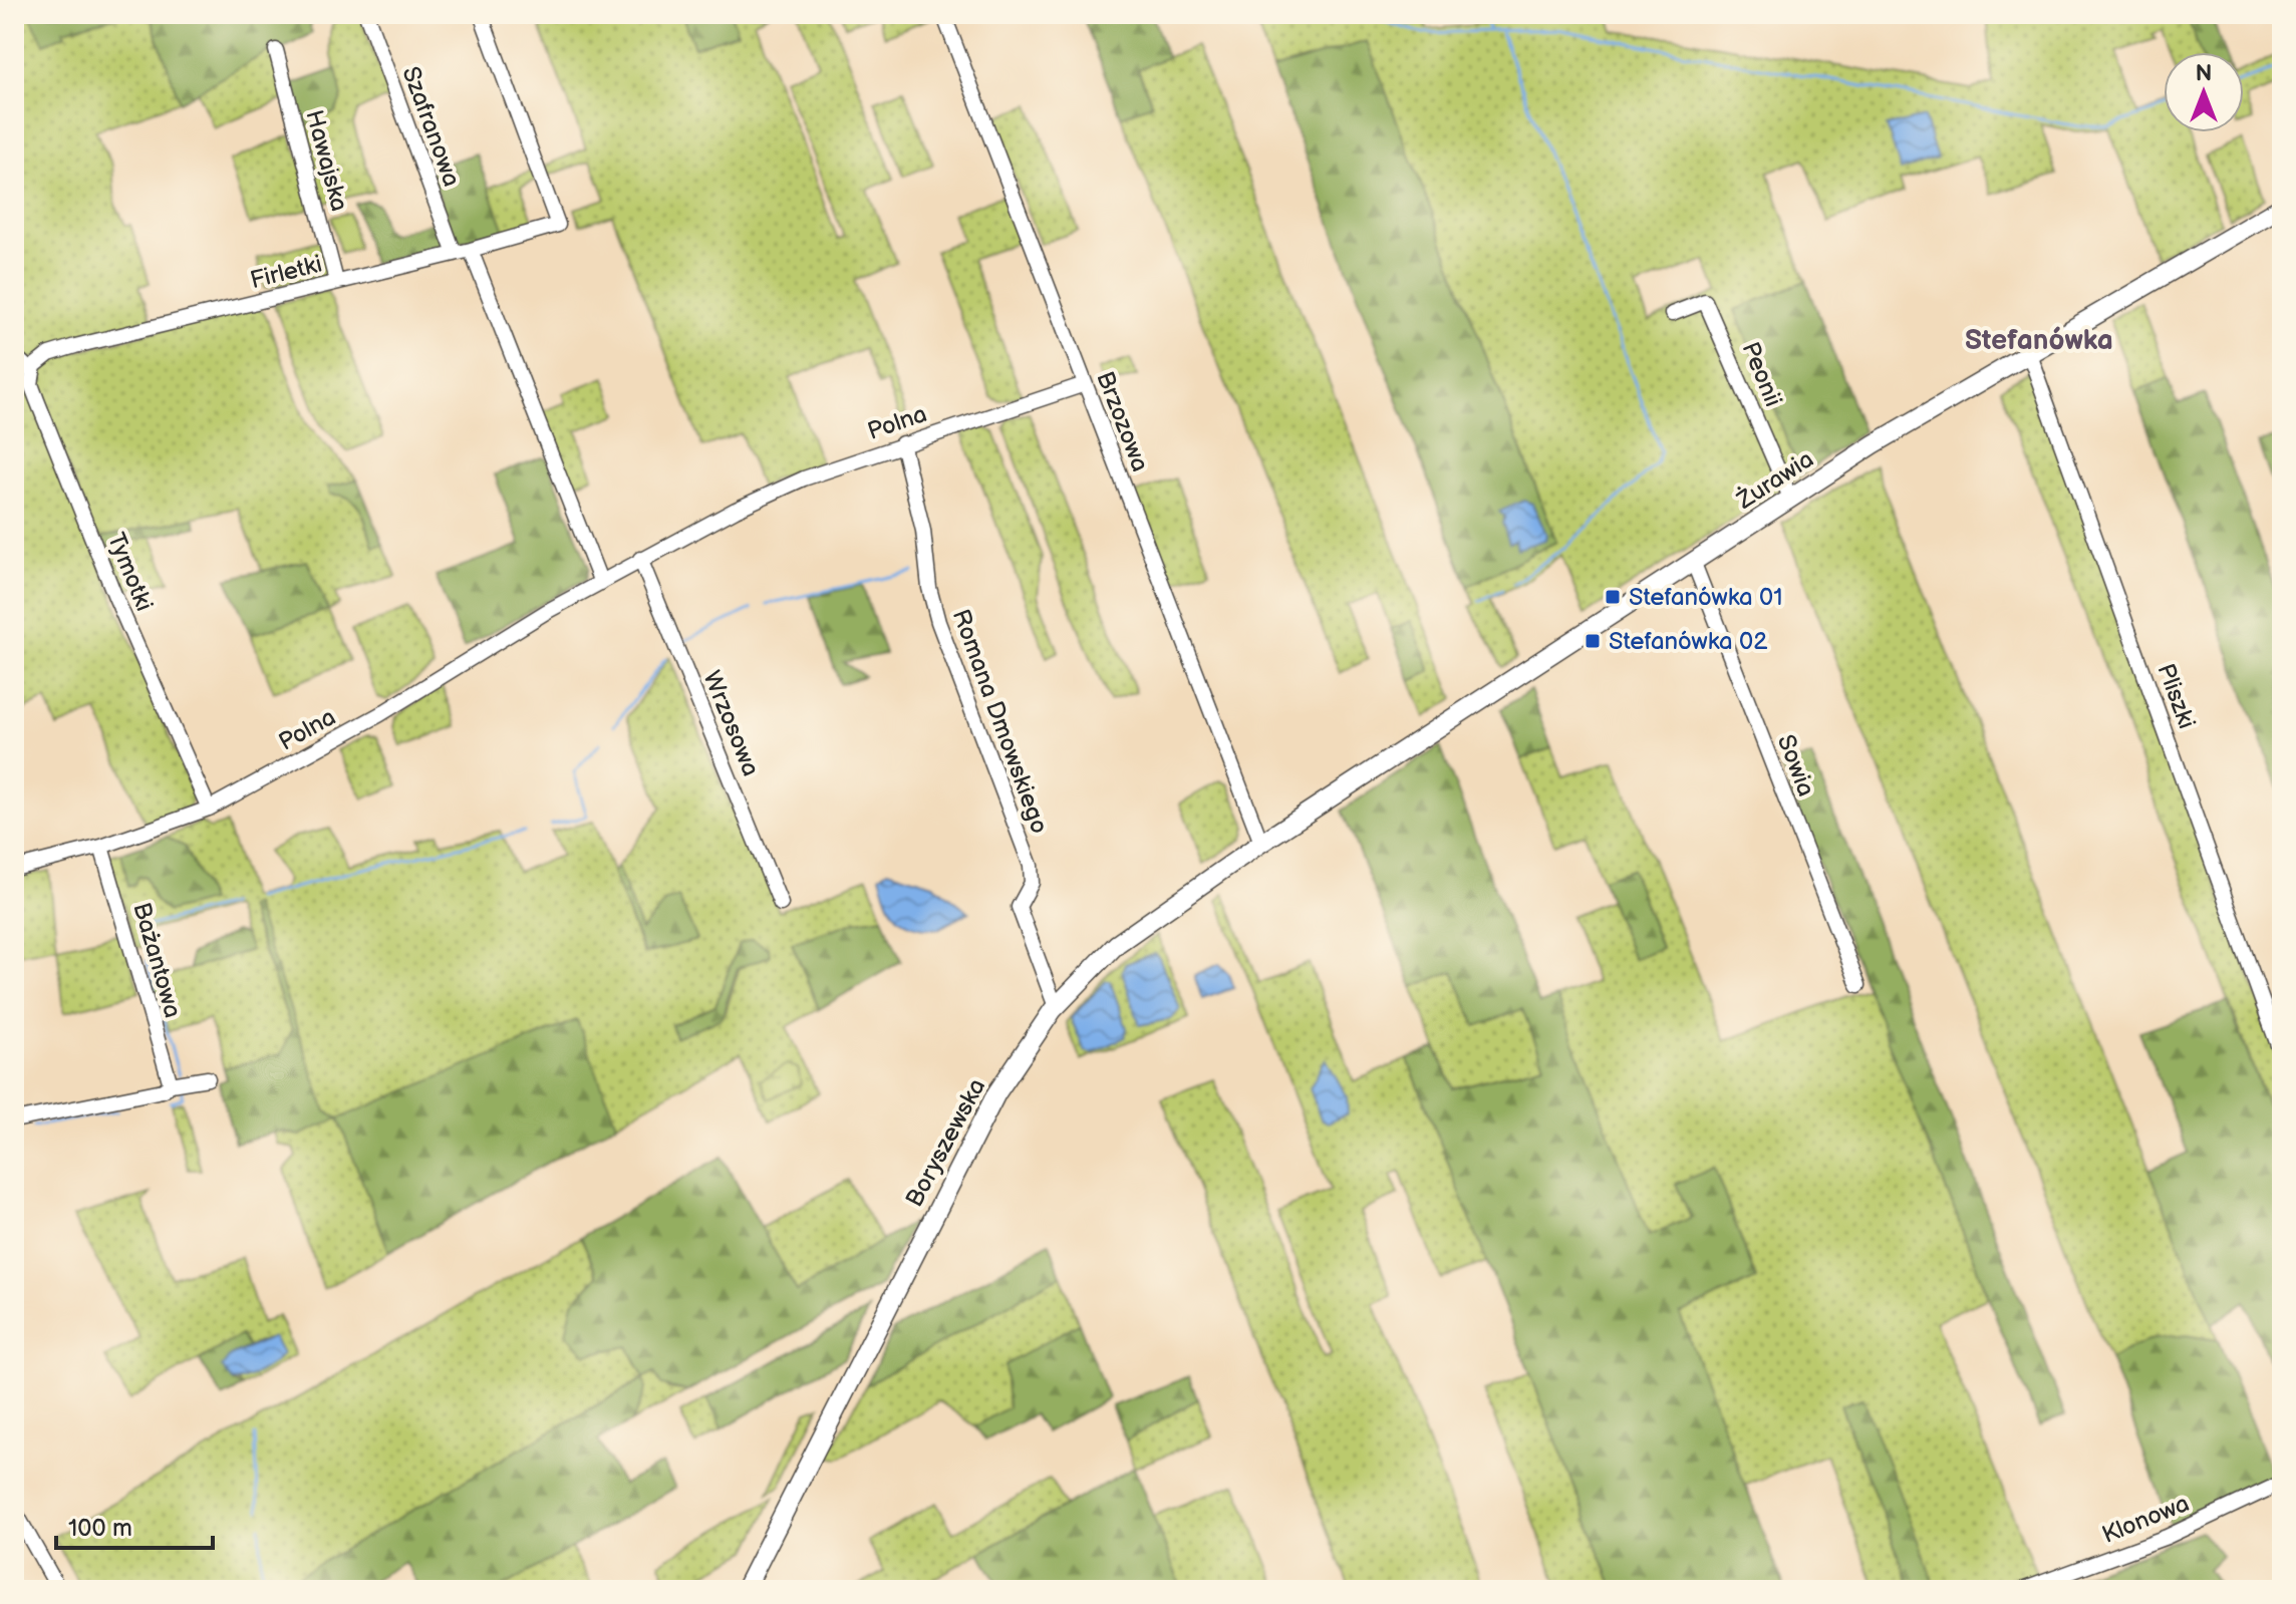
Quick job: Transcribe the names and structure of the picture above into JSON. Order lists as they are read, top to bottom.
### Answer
{
  "streets": {
    "main road": ["Żurawia", "Boryszewska"],
    "street": [
      "Szafranowa",
      "Hawajska",
      "Firletki",
      "Peonii",
      "Brzozowa",
      "Polna",
      "Tymotki",
      "Pliszki",
      "Romana Dmowskiego",
      "Wrzosowa",
      "Sowia",
      "Bażantowa",
      "Klonowa"
    ]
  },
  "crossings": [
    ["Szafranowa", "Firletki"],
    ["Hawajska", "Firletki"],
    ["Firletki", "Tymotki"],
    ["Peonii", "Żurawia"],
    ["Brzozowa", "Polna"],
    ["Brzozowa", "Boryszewska"],
    ["Polna", "Tymotki"],
    ["Polna", "Romana Dmowskiego"],
    ["Polna", "Wrzosowa"],
    ["Polna", "Bażantowa"],
    ["Żurawia", "Pliszki"],
    ["Żurawia", "Sowia"],
    ["Żurawia", "Boryszewska"],
    ["Romana Dmowskiego", "Boryszewska"]
  ],
  "districts": ["Stefanówka"],
  "places": {
    "transit": ["Stefanówka 01", "Stefanówka 02"]
  },
  "scale_bar": "100 m",
  "north": "top"
}
